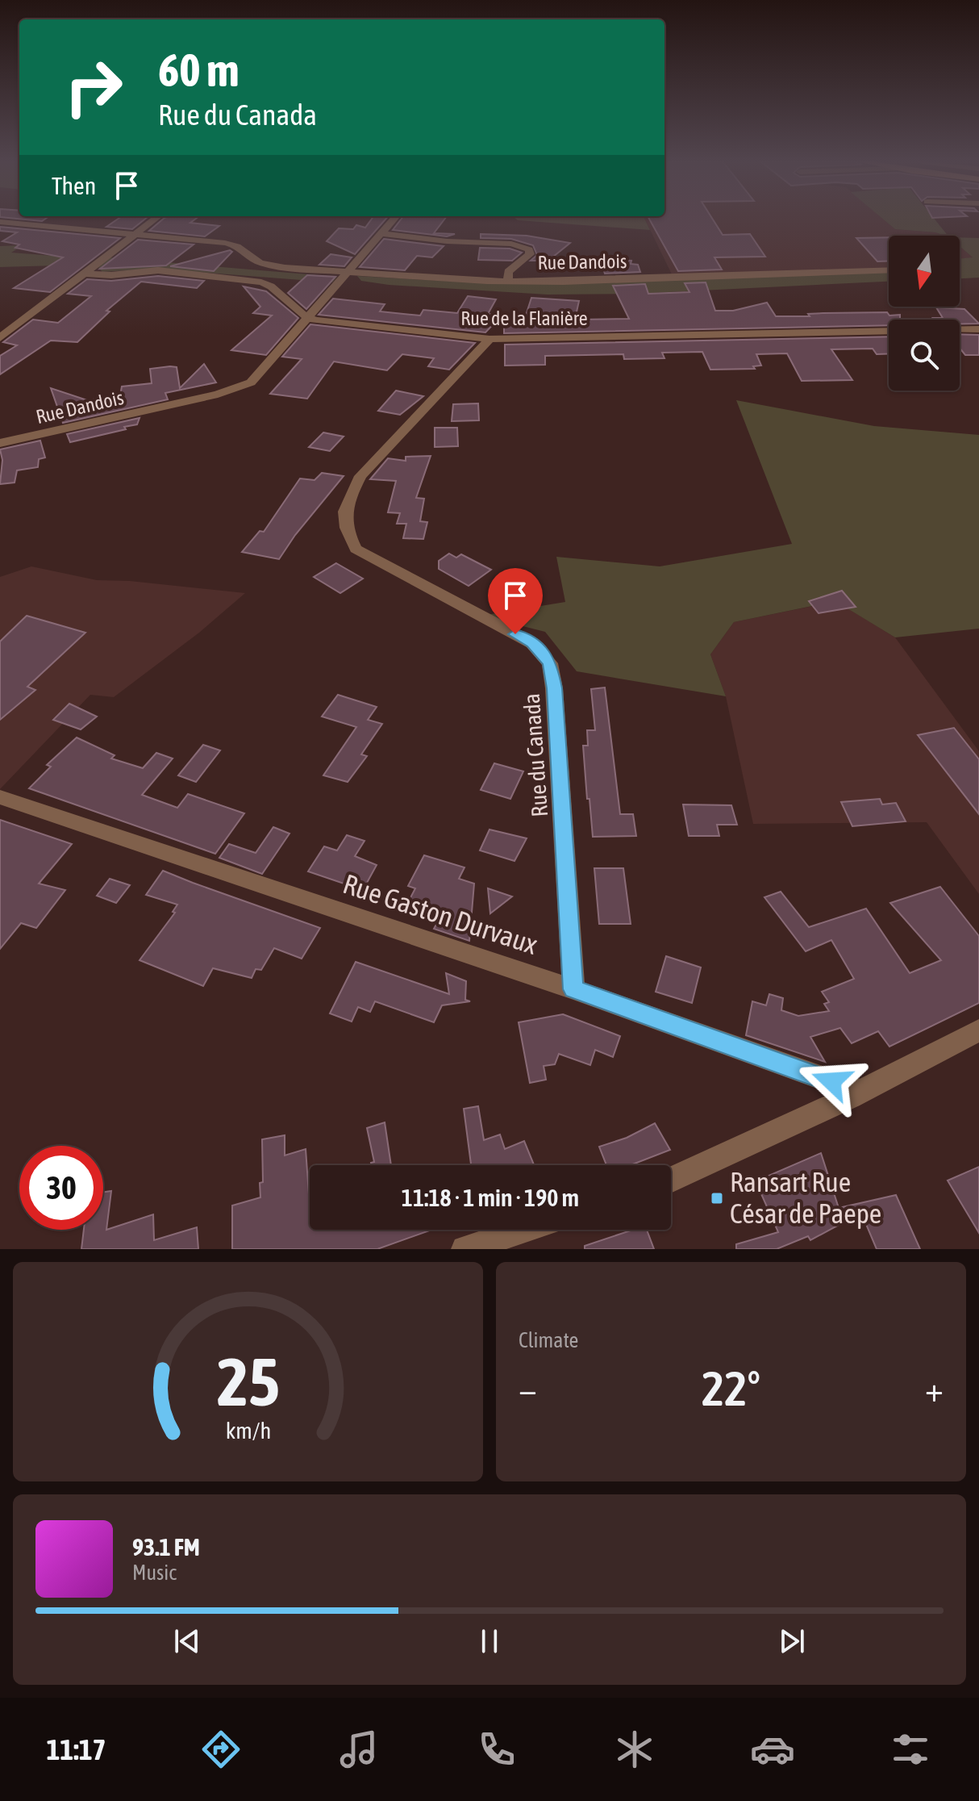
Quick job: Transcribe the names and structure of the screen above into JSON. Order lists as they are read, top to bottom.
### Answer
{
  "streets": {
    "street": [
      "Rue Dandois",
      "Rue de la Flanière",
      "Rue du Canada",
      "Rue Gaston Durvaux"
    ]
  },
  "crossings": [
    ["Rue Dandois", "Rue de la Flanière"],
    ["Rue de la Flanière", "Rue du Canada"],
    ["Rue du Canada", "Rue Gaston Durvaux"]
  ],
  "places": {
    "transit": ["Ransart Rue César de Paepe"]
  },
  "north": "bottom",
  "page": {
    "turn": ["60 m", "Rue du Canada"],
    "then": "Then",
    "limit": "30",
    "trip": "11:18 · 1 min · 190 m",
    "tile": "Climate",
    "heat": ["−", "22°", "+"],
    "song": ["93.1 FM", "Music"],
    "tabs": "11:17",
    "gauge": ["25", "km/h"]
  }
}
